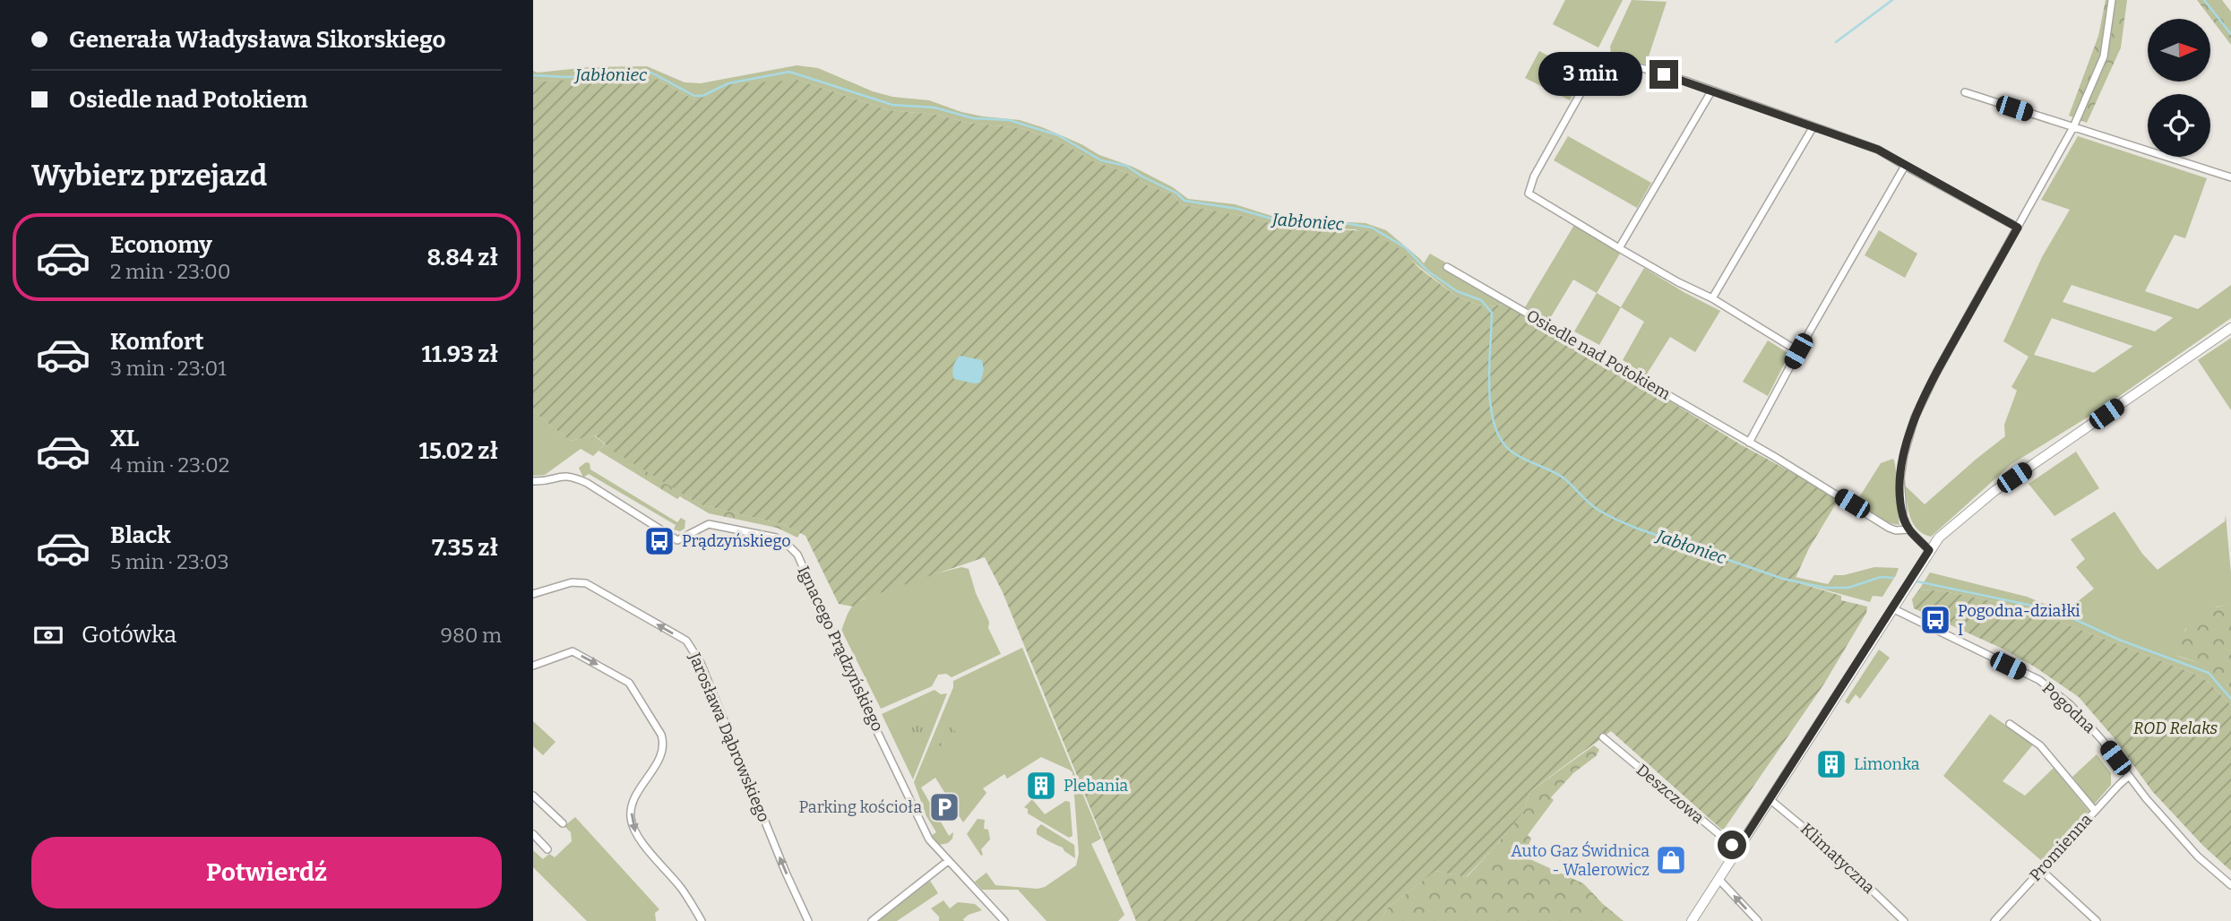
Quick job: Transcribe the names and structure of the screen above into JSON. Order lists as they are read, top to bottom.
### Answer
{
  "streets": {
    "street": [
      "Osiedle nad Potokiem",
      "Ignacego Prądzyńskiego",
      "Pogodna",
      "Jarosława Dąbrowskiego",
      "Deszczowa",
      "Promienna",
      "Klimatyczna"
    ]
  },
  "crossings": [
    ["Pogodna", "Promienna"]
  ],
  "one_way": ["Jarosława Dąbrowskiego"],
  "water": ["Jabłoniec"],
  "parks": ["ROD Relaks"],
  "places": {
    "bus stop": ["Prądzyńskiego", "Pogodna-działki I"],
    "building": ["Limonka", "Plebania"],
    "parking": ["Parking kościoła"],
    "shop": ["Auto Gaz Świdnica - Walerowicz"]
  },
  "north": "right",
  "page": {
    "banner": ["Generała Władysława Sikorskiego", "Osiedle nad Potokiem"],
    "bubble": "3 min",
    "heading": "Wybierz przejazd",
    "list": [
      {
        "name": "Economy",
        "note": "2 min · 23:00",
        "value": "8.84 zł"
      },
      {
        "name": "Komfort",
        "note": "3 min · 23:01",
        "value": "11.93 zł"
      },
      {
        "name": "XL",
        "note": "4 min · 23:02",
        "value": "15.02 zł"
      },
      {
        "name": "Black",
        "note": "5 min · 23:03",
        "value": "7.35 zł"
      }
    ],
    "pay": ["Gotówka", "980 m"],
    "buttons": "Potwierdź"
  }
}
